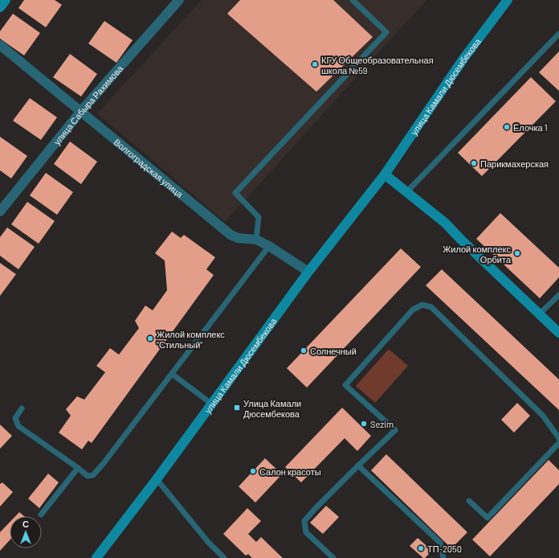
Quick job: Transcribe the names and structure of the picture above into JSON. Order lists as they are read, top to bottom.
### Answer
{
  "streets": {
    "main road": ["улица Камали Дюсембекова"],
    "street": ["улица Сабыра Рахимова", "Волгоградская улица"]
  },
  "crossings": [
    ["улица Камали Дюсембекова", "Волгоградская улица"],
    ["улица Сабыра Рахимова", "Волгоградская улица"]
  ],
  "places": {
    "other": [
      "КГУ Общеобразовательная школа №59",
      "Ёлочка 1",
      "Парикмахерская",
      "Жилой комплекс Орбита",
      "Жилой комплекс \"Стильный\"",
      "Солнечный",
      "Sezim",
      "Салон красоты",
      "ТП-2050"
    ],
    "transit": ["Улица Камали Дюсембекова"]
  },
  "north": "top"
}
